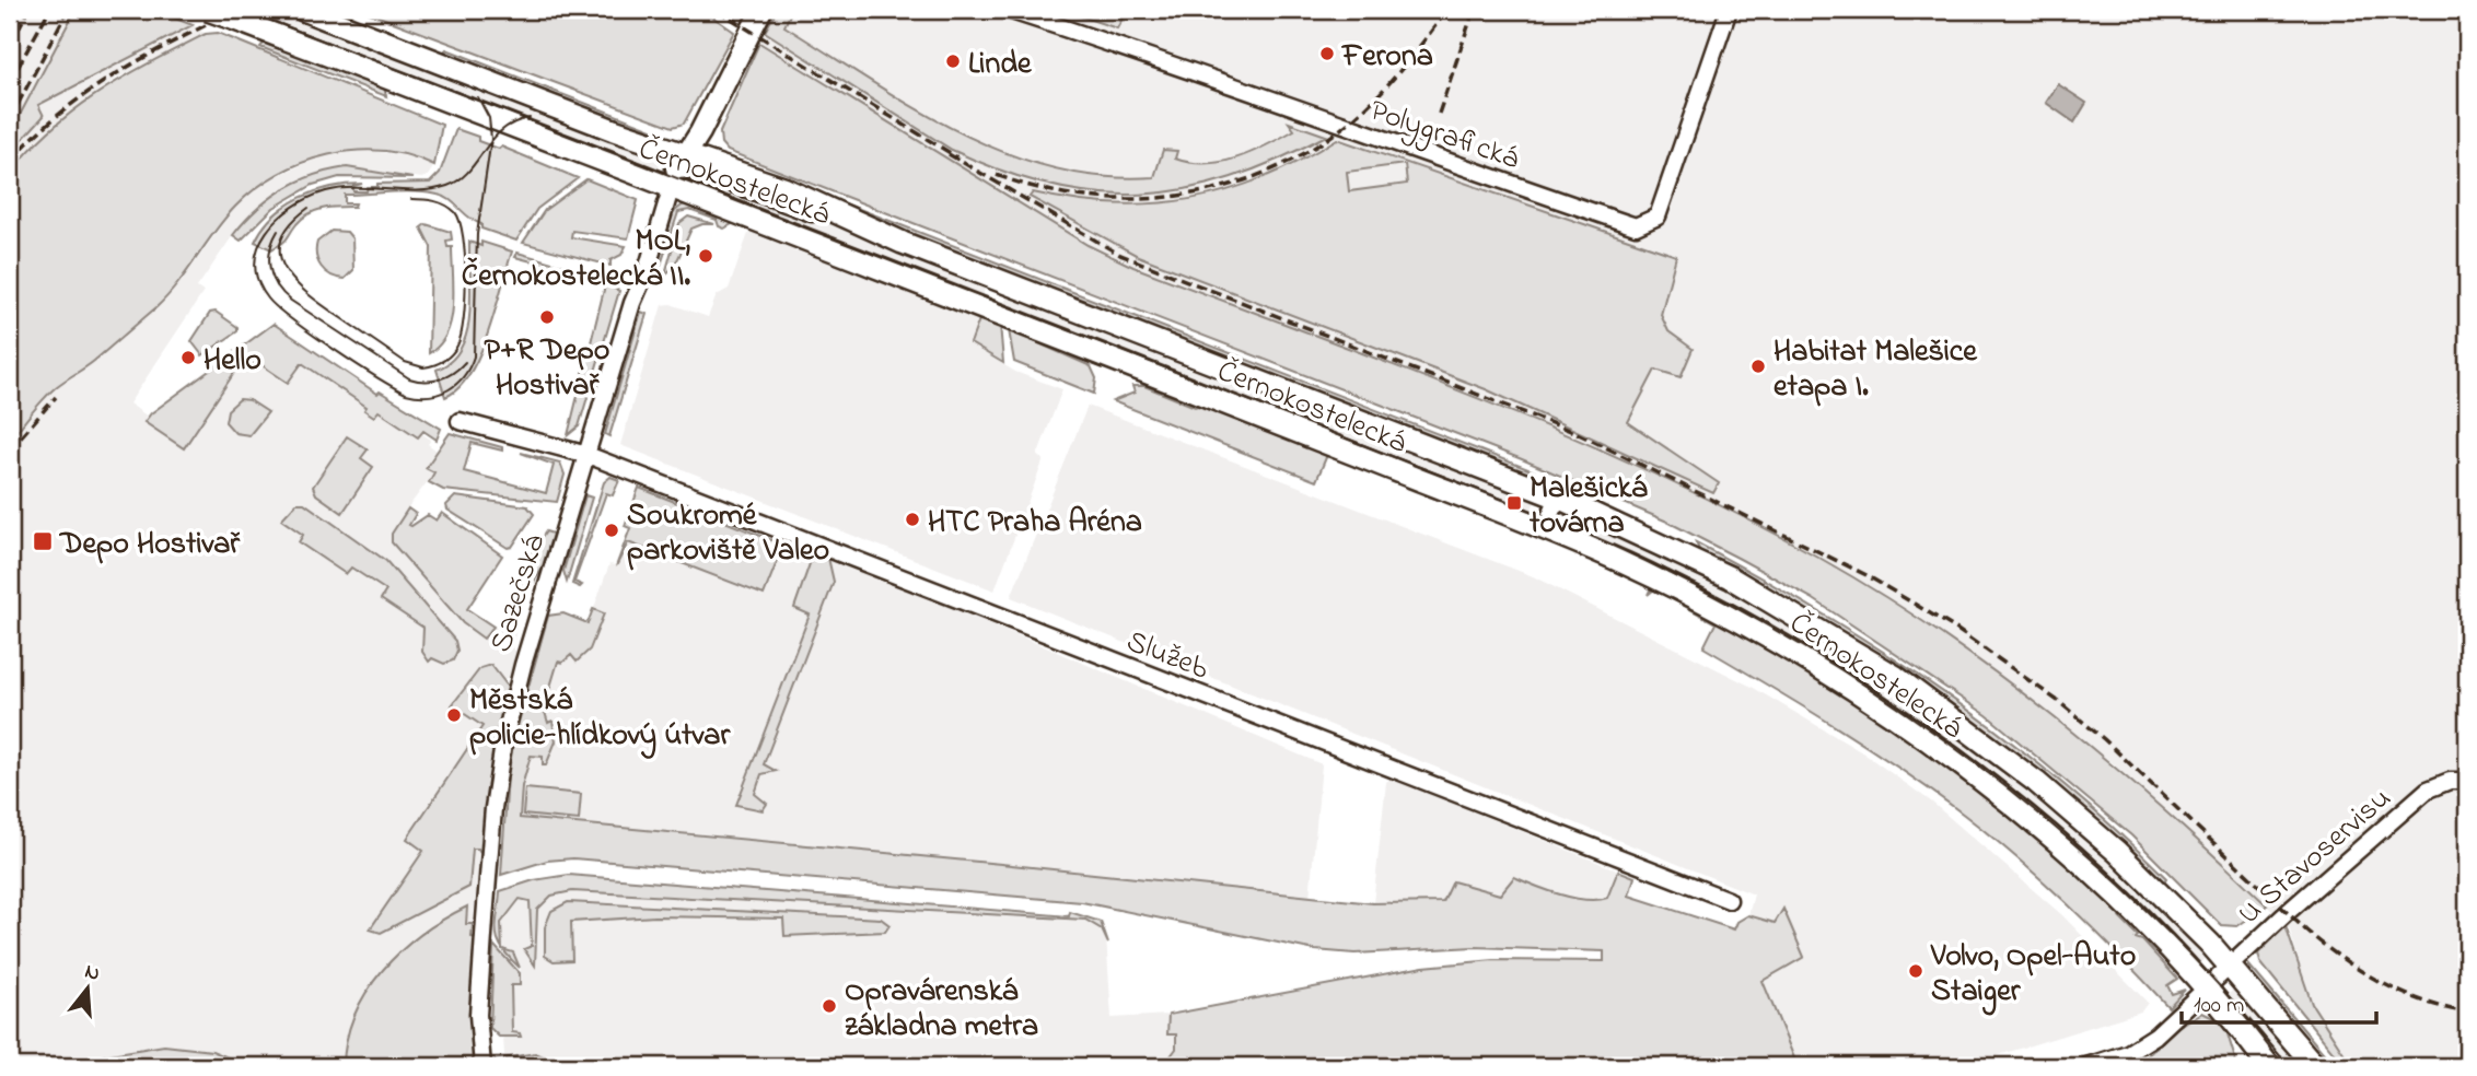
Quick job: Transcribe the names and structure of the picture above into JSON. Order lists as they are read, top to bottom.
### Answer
{
  "streets": {
    "main road": ["Černokostelecká"],
    "street": [
      "Polygrafická",
      "Sazečská",
      "Služeb",
      "U Stavoservisu"
    ]
  },
  "crossings": [
    ["Černokostelecká", "Sazečská"],
    ["Černokostelecká", "U Stavoservisu"],
    ["Sazečská", "Služeb"]
  ],
  "places": {
    "other": [
      "Ferona",
      "Linde",
      "MOL, Černokostelecká II.",
      "P+R Depo Hostivař",
      "Hello",
      "Habitat Malešice etapa I.",
      "HTC Praha Aréna",
      "Soukromé parkoviště Valeo",
      "Městská policie-hlídkový útvar",
      "Volvo, Opel-Auto Staiger",
      "Opravárenská základna metra"
    ],
    "transit": ["Malešická továrna", "Depo Hostivař"]
  },
  "scale_bar": "100 m",
  "north": "top"
}
